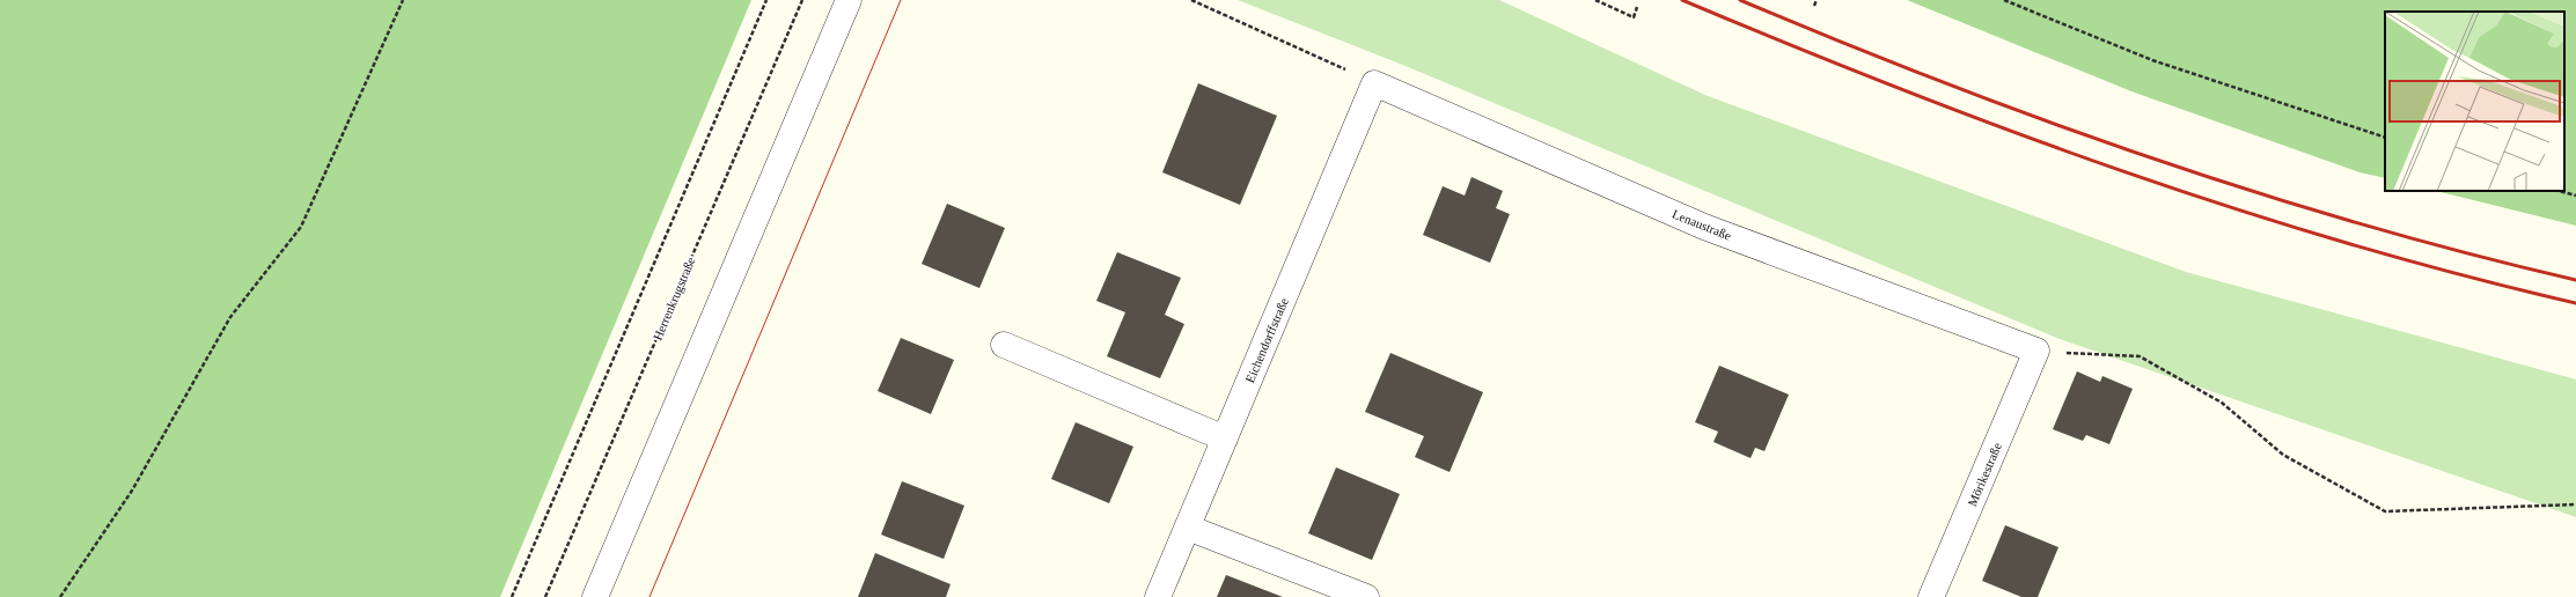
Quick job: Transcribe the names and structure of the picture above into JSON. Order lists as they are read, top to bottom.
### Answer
{
  "streets": {
    "street": ["Lenaustraße", "Eichendorffstraße", "Mörikestraße"],
    "path": ["Herrenkrugstraße"]
  },
  "crossings": [
    ["Lenaustraße", "Eichendorffstraße"],
    ["Lenaustraße", "Mörikestraße"]
  ]
}
